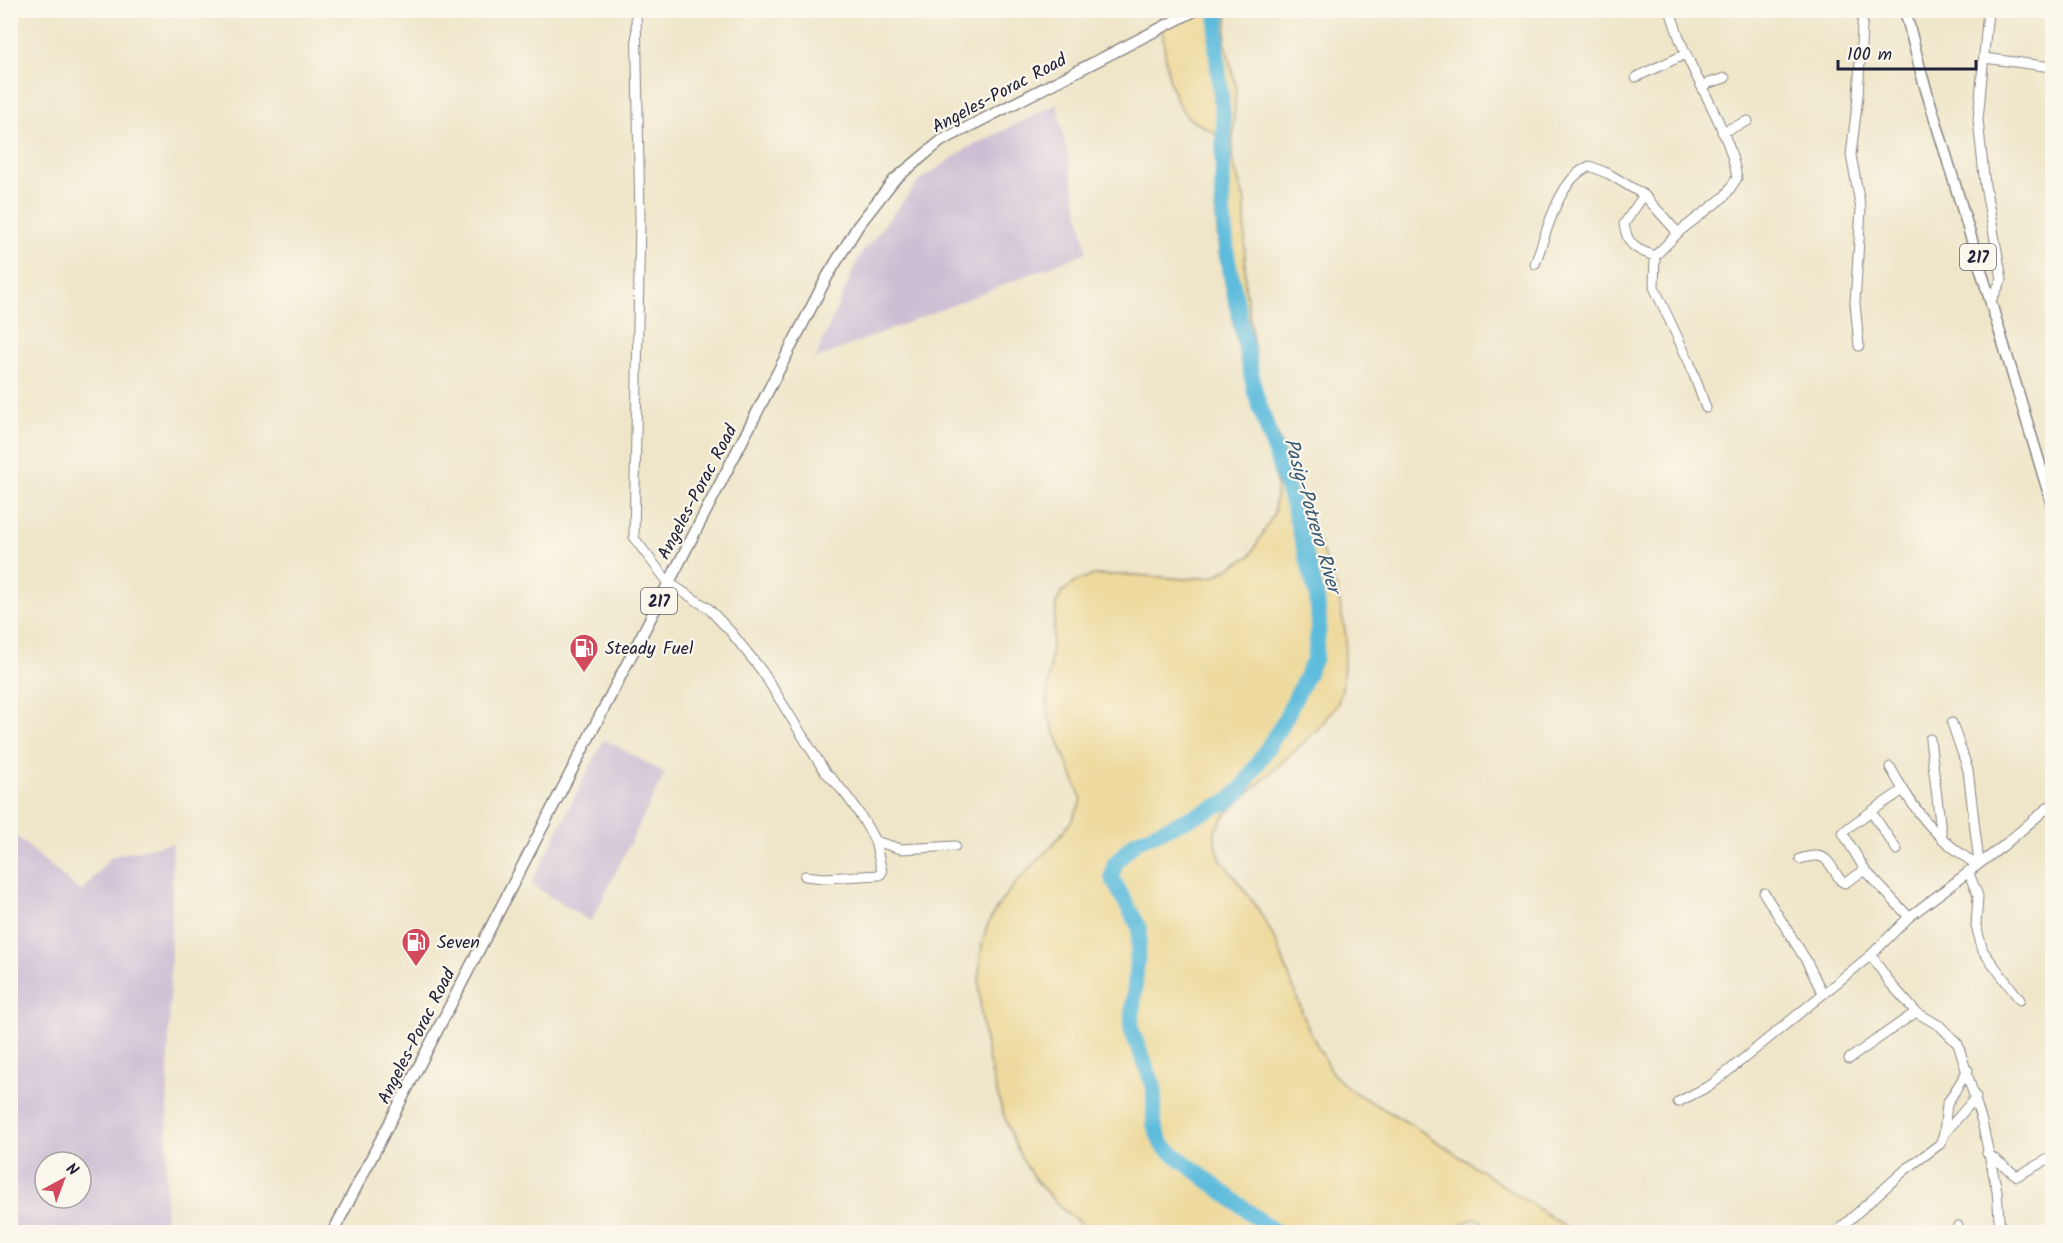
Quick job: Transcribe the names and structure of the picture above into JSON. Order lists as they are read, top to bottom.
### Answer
{
  "streets": {
    "main road": ["Angeles-Porac Road", "217"]
  },
  "water": ["Pasig-Potrero River"],
  "places": {
    "fuel station": ["Steady Fuel", "Seven"]
  },
  "scale_bar": "100 m",
  "north": "top right"
}
